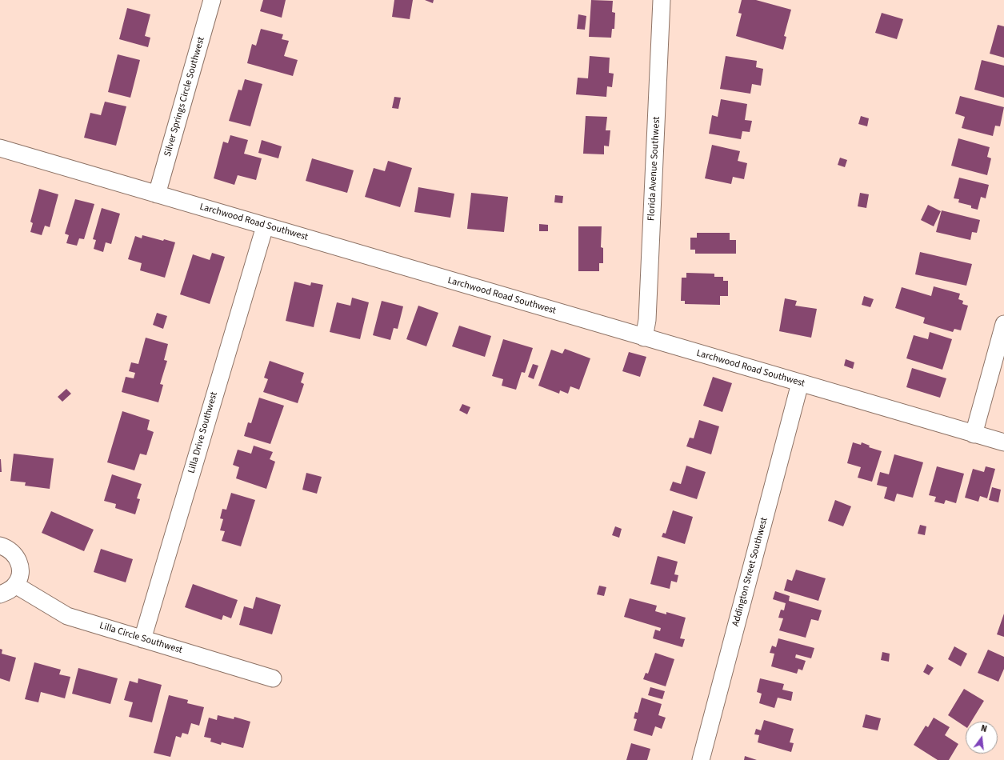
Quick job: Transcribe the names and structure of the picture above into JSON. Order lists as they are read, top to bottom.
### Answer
{
  "streets": {
    "street": [
      "Silver Springs Circle Southwest",
      "Florida Avenue Southwest",
      "Larchwood Road Southwest",
      "Lilla Drive Southwest",
      "Addington Street Southwest",
      "Lilla Circle Southwest"
    ]
  },
  "crossings": [
    ["Silver Springs Circle Southwest", "Larchwood Road Southwest"],
    ["Florida Avenue Southwest", "Larchwood Road Southwest"],
    ["Larchwood Road Southwest", "Lilla Drive Southwest"],
    ["Larchwood Road Southwest", "Addington Street Southwest"],
    ["Lilla Drive Southwest", "Lilla Circle Southwest"]
  ],
  "north": "top"
}
